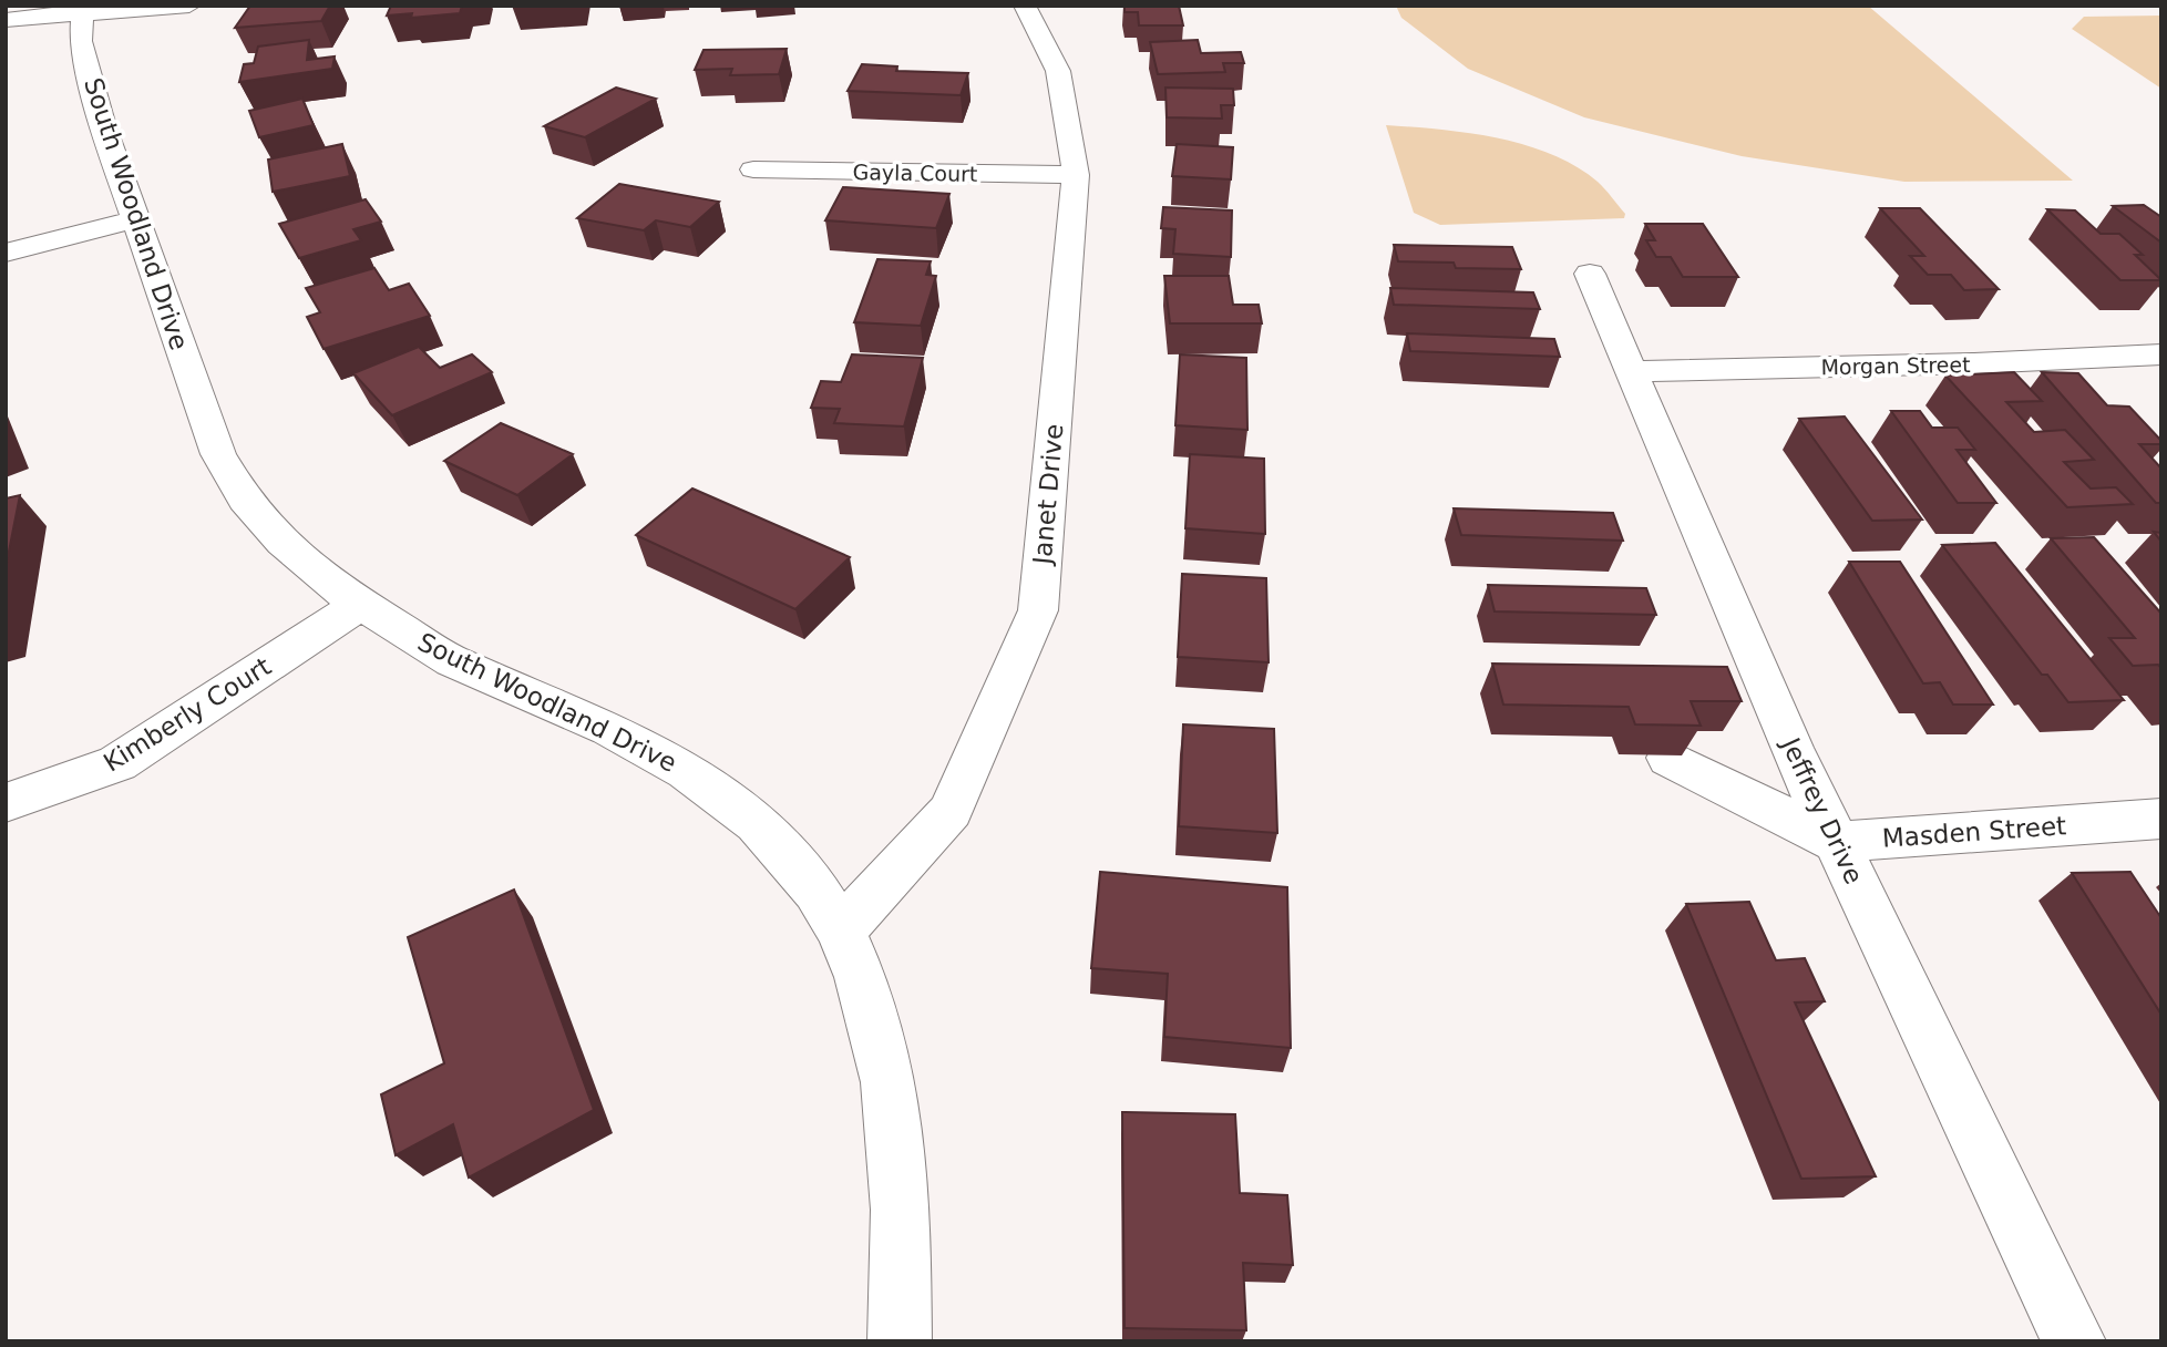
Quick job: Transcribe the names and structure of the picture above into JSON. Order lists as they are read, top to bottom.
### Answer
{
  "streets": {
    "street": [
      "Gayla Court",
      "South Woodland Drive",
      "Morgan Street",
      "Janet Drive",
      "Kimberly Court",
      "Jeffrey Drive",
      "Masden Street"
    ]
  },
  "crossings": [
    ["Gayla Court", "Janet Drive"],
    ["South Woodland Drive", "Janet Drive"],
    ["South Woodland Drive", "Kimberly Court"],
    ["Morgan Street", "Jeffrey Drive"],
    ["Jeffrey Drive", "Masden Street"]
  ]
}
